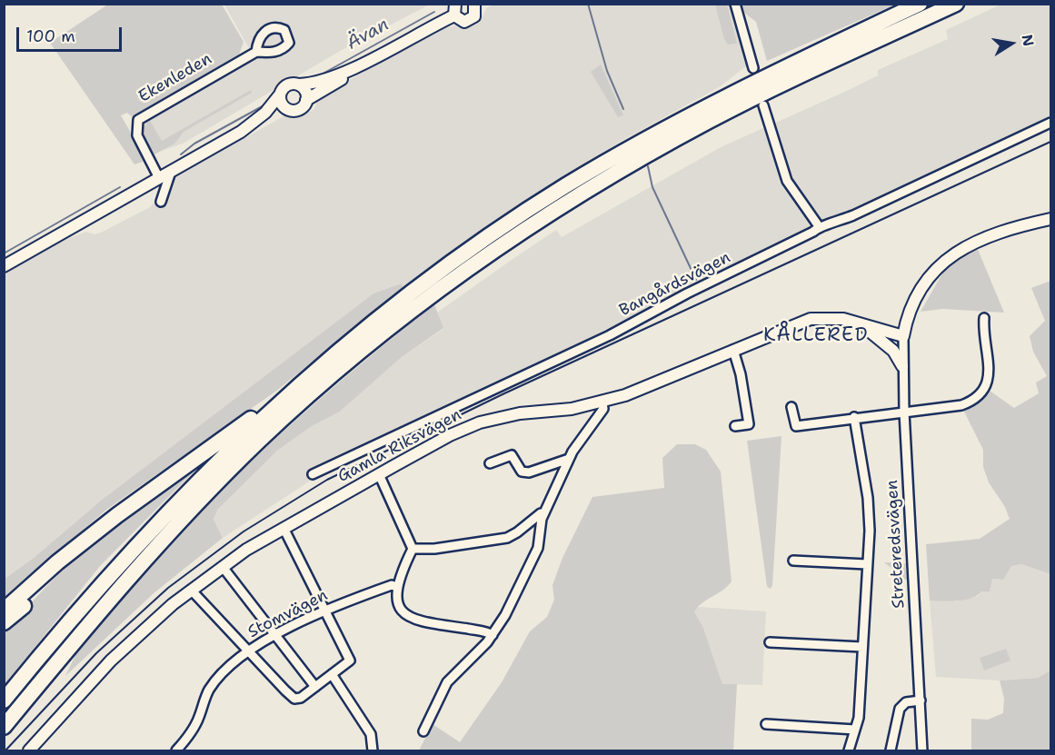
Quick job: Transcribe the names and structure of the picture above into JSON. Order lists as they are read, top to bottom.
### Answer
{
  "streets": {
    "street": [
      "Ekenleden",
      "Bangårdsvägen",
      "Gamla Riksvägen",
      "Streteredsvägen",
      "Stomvägen"
    ]
  },
  "crossings": [
    ["Gamla Riksvägen", "Streteredsvägen"]
  ],
  "districts": ["KÅLLERED"],
  "water": ["Ävan"],
  "scale_bar": "100 m",
  "north": "right"
}
